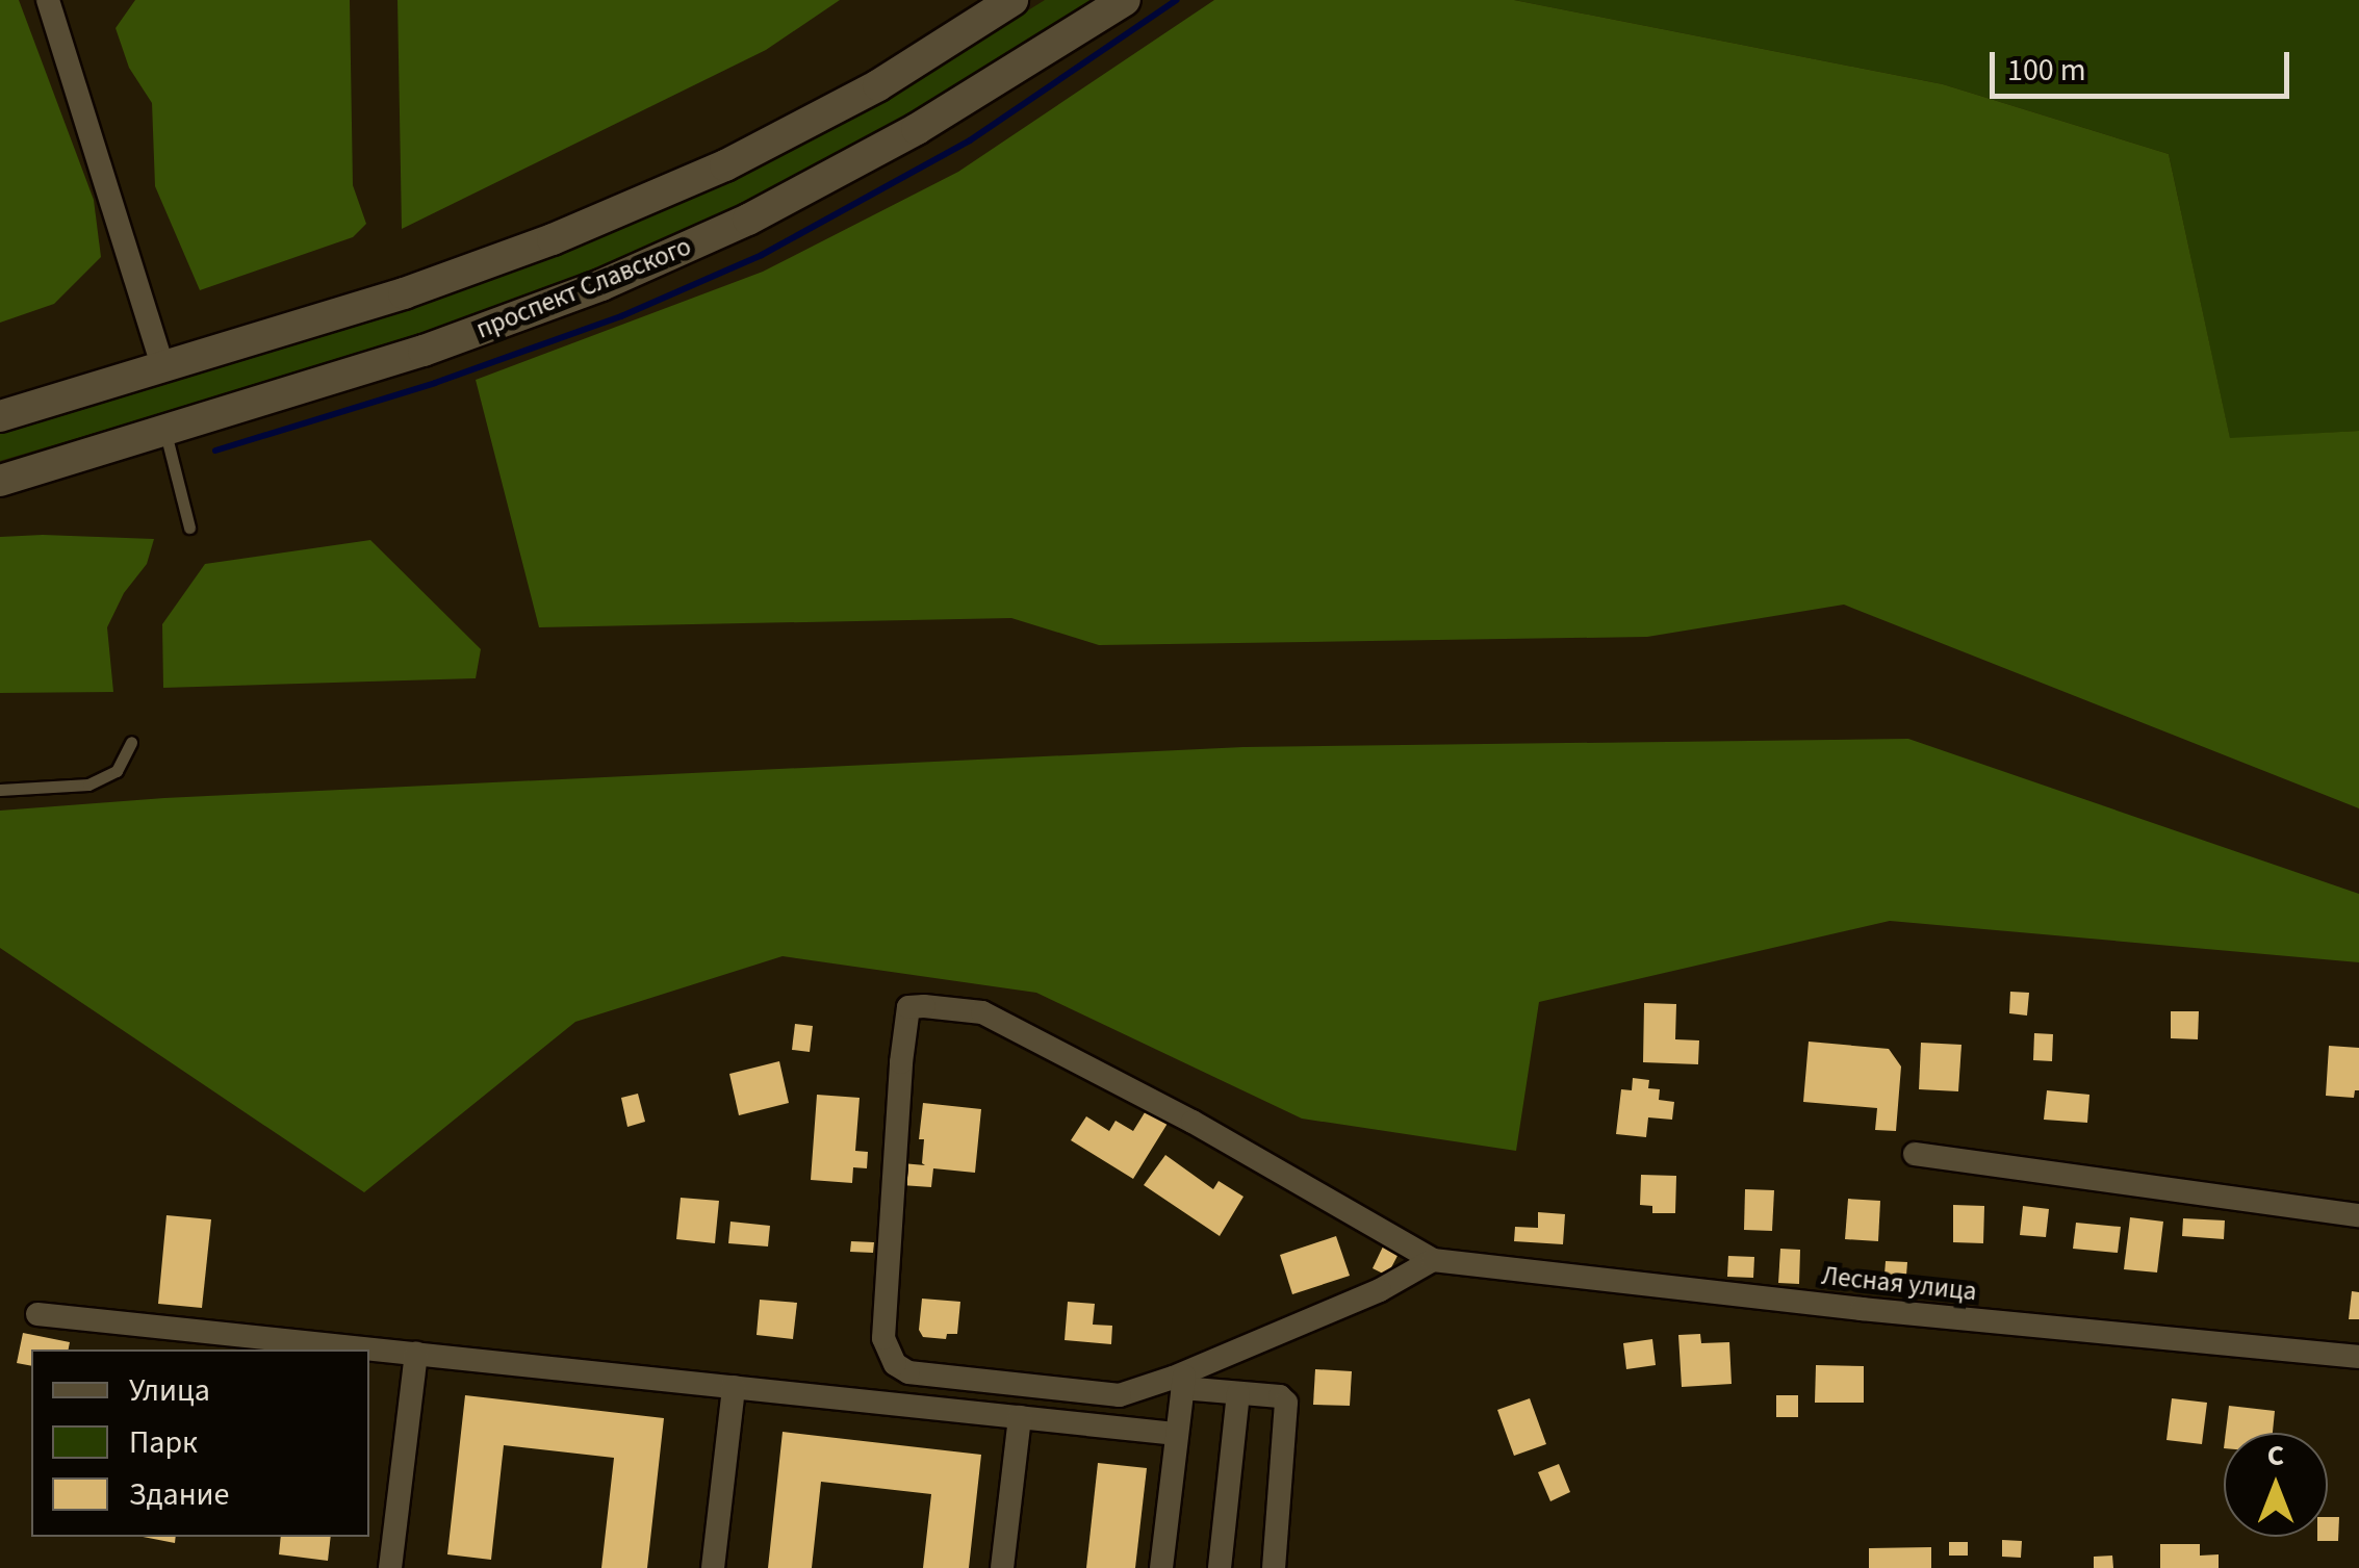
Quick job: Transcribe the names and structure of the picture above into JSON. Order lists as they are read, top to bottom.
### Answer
{
  "streets": {
    "main road": ["проспект Славского"],
    "street": ["Лесная улица"]
  },
  "legend": ["Улица", "Парк", "Здание"],
  "scale_bar": "100 m",
  "north": "top"
}
